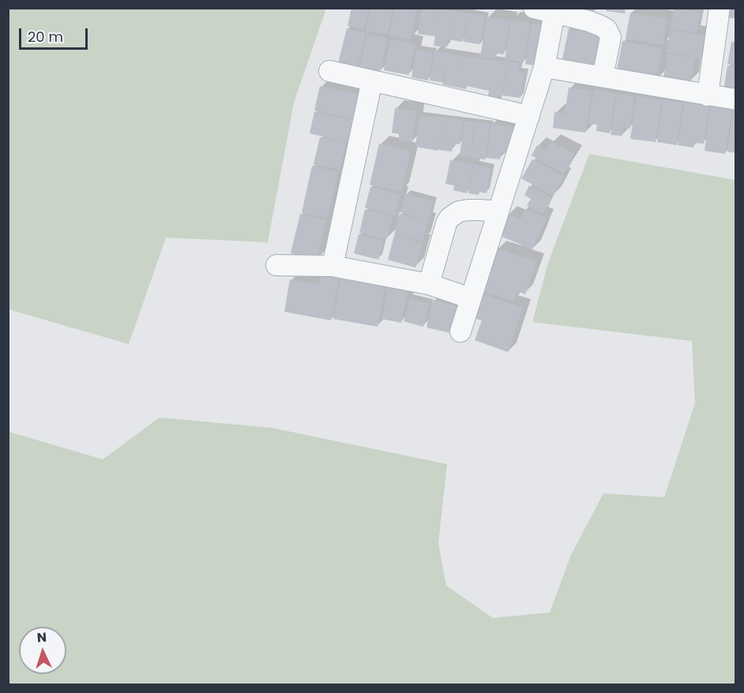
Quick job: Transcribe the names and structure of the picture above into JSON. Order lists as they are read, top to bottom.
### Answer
{
  "scale_bar": "20 m",
  "north": "top"
}
